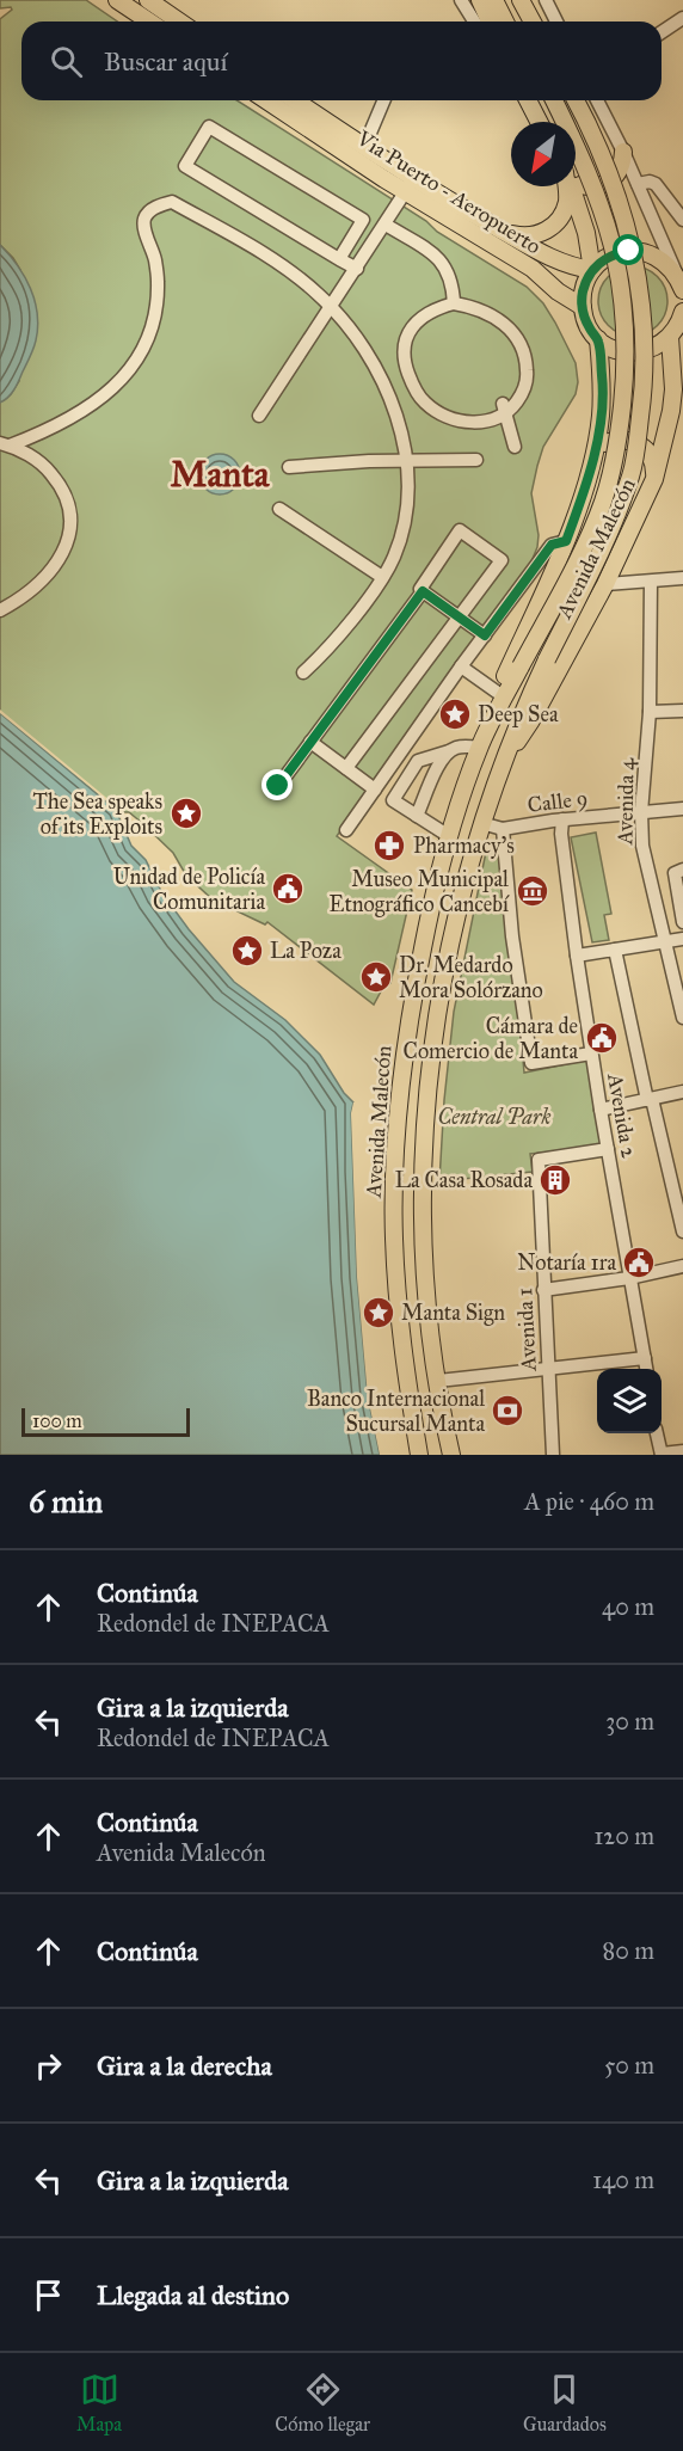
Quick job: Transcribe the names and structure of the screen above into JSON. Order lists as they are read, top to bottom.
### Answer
{
  "streets": {
    "main road": ["Via Puerto - Aeropuerto", "Avenida Malecón"],
    "street": [
      "Calle 9",
      "Avenida 4",
      "Avenida 2",
      "Avenida 1"
    ]
  },
  "crossings": [
    ["Via Puerto - Aeropuerto", "Avenida Malecón"],
    ["Avenida Malecón", "Calle 9"],
    ["Calle 9", "Avenida 4"],
    ["Calle 9", "Avenida 2"],
    ["Avenida 2", "Avenida 1"]
  ],
  "districts": ["Manta"],
  "parks": ["Central Park"],
  "places": {
    "place": [
      "Deep Sea",
      "The Sea speaks of its Exploits",
      "La Poza",
      "Dr. Medardo Mora Solórzano",
      "Manta Sign"
    ],
    "pharmacy": ["Pharmacy's"],
    "public building": ["Unidad de Policía Comunitaria", "Cámara de Comercio de Manta", "Notaría 1ra"],
    "museum": ["Museo Municipal Etnográfico Cancebí"],
    "building": ["La Casa Rosada"],
    "bank": ["Banco Internacional Sucursal Manta"]
  },
  "scale_bar": "100 m",
  "north": "bottom left",
  "page": {
    "search": "Buscar aquí",
    "scale": "100 m",
    "heading": ["6 min", "A pie · 460 m"],
    "list": [
      ["Continúa", "Redondel de INEPACA", "40 m"],
      ["Gira a la izquierda", "Redondel de INEPACA", "30 m"],
      ["Continúa", "Avenida Malecón", "120 m"],
      ["Continúa", "80 m"],
      ["Gira a la derecha", "50 m"],
      ["Gira a la izquierda", "140 m"],
      "Llegada al destino"
    ],
    "nav": ["Mapa", "Cómo llegar", "Guardados"]
  }
}
